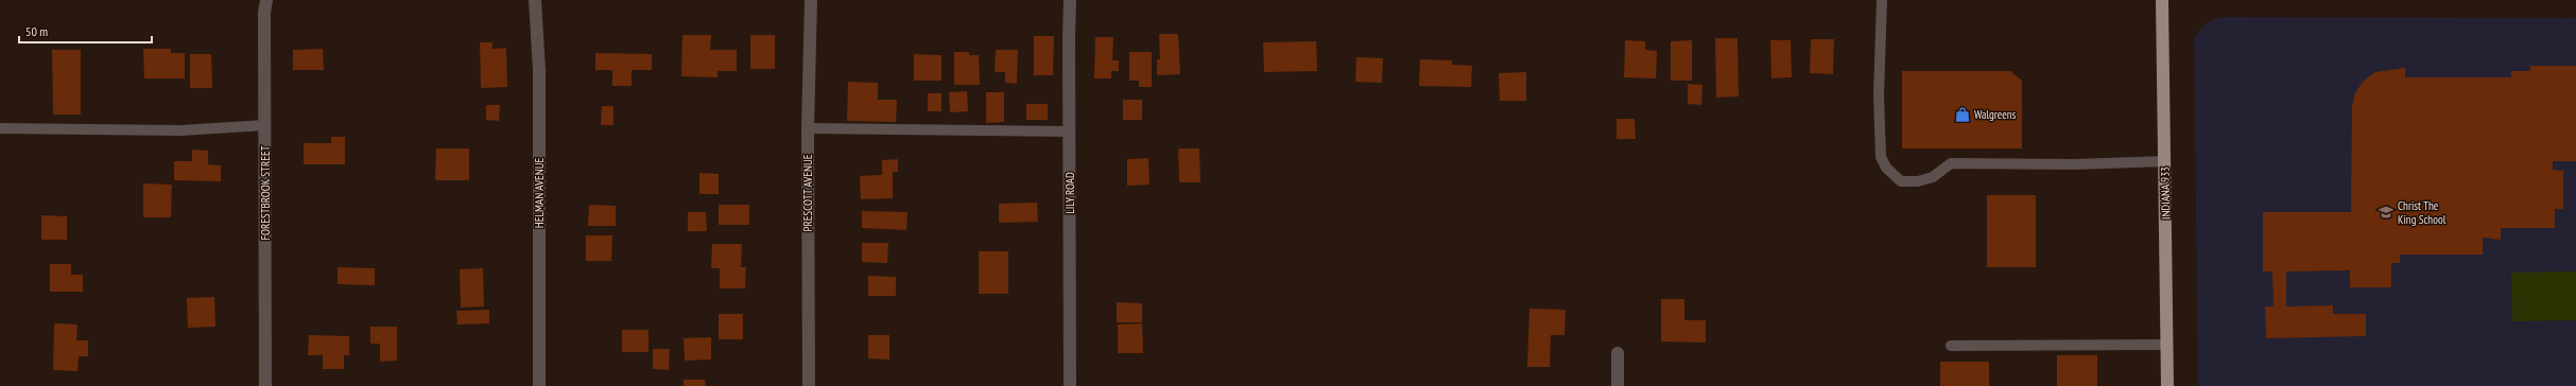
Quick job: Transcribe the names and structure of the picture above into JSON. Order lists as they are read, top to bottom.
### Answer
{
  "streets": {
    "main road": ["INDIANA 933"],
    "street": [
      "FORESTBROOK STREET",
      "HELMAN AVENUE",
      "PRESCOTT AVENUE",
      "LILY ROAD"
    ]
  },
  "places": {
    "shop": ["Walgreens"],
    "school or university": ["Christ The King School"]
  },
  "scale_bar": "50 m"
}
